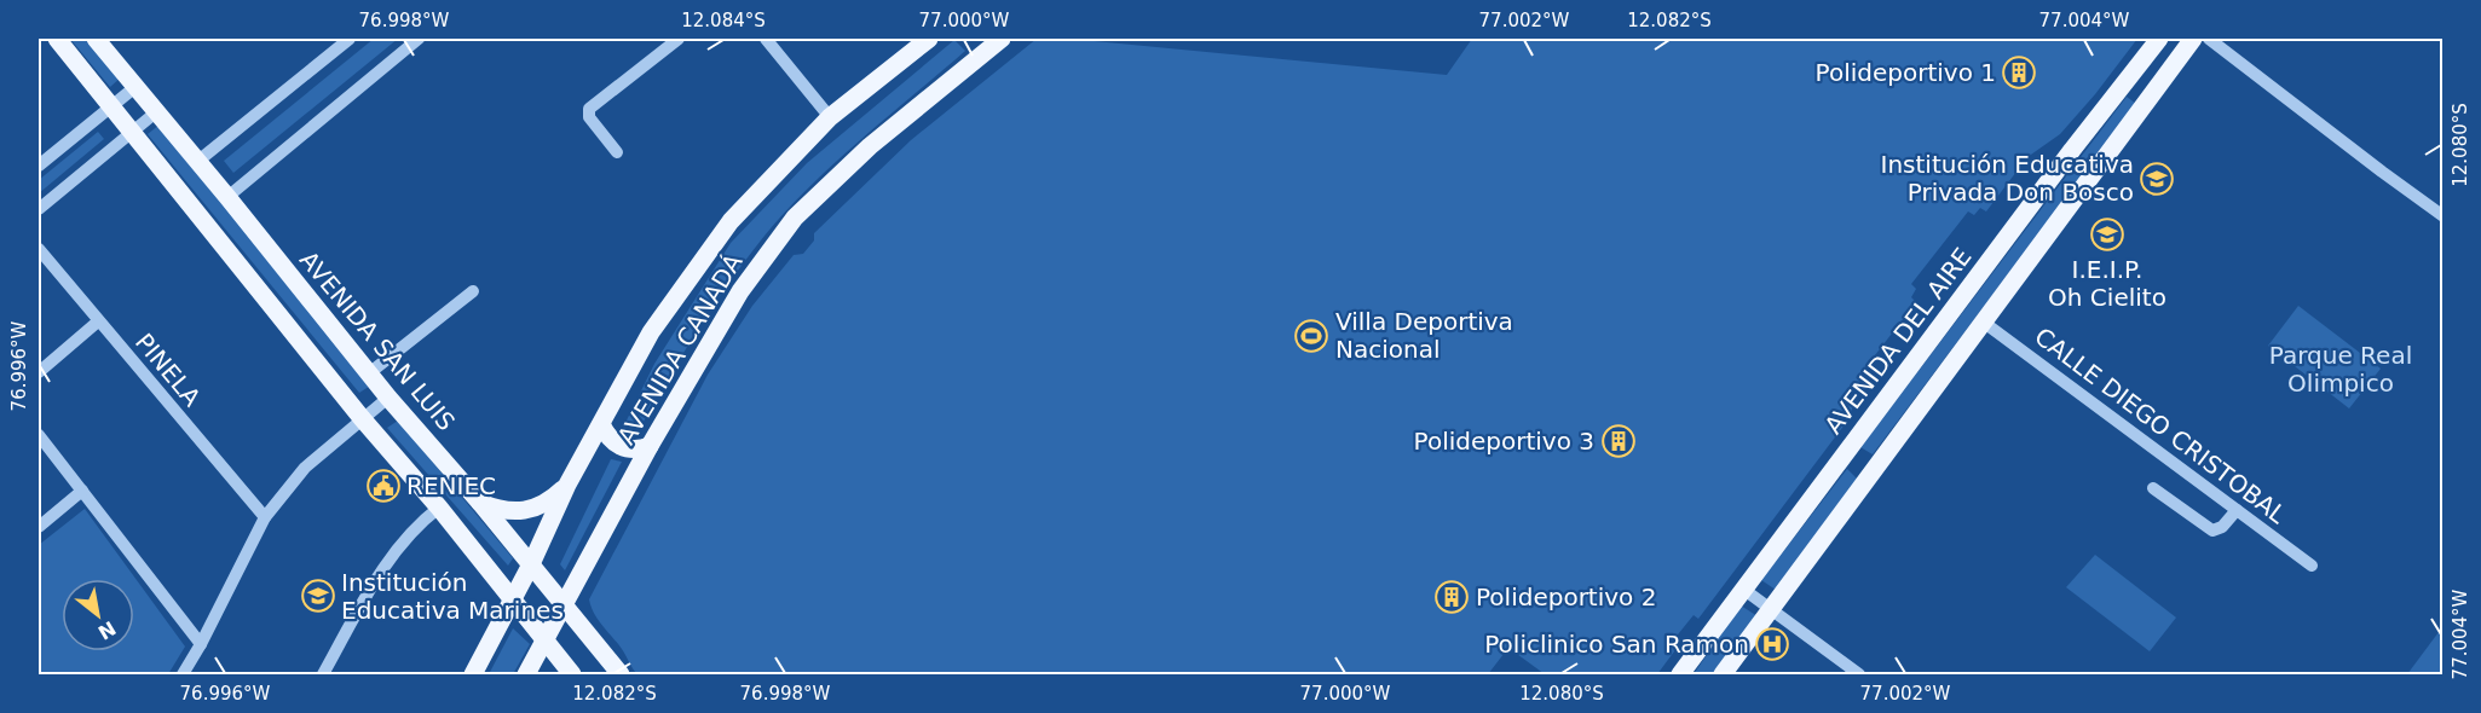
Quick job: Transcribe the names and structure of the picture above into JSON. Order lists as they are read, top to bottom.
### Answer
{
  "streets": {
    "main road": ["AVENIDA SAN LUIS", "AVENIDA DEL AIRE", "AVENIDA CANADÁ"],
    "street": ["PINELA", "CALLE DIEGO CRISTOBAL"]
  },
  "crossings": [
    ["AVENIDA SAN LUIS", "AVENIDA CANADÁ"]
  ],
  "parks": ["Parque Real Olimpico"],
  "places": {
    "building": ["Polideportivo 1", "Polideportivo 3", "Polideportivo 2"],
    "school or university": ["Institución Educativa Privada Don Bosco", "I.E.I.P. Oh Cielito", "Institución Educativa Marines"],
    "sports": ["Villa Deportiva Nacional"],
    "public building": ["RENIEC"],
    "hospital": ["Policlinico San Ramon"]
  },
  "north": "bottom right",
  "coordinates": [
    "76.998°W",
    "12.084°S",
    "77.000°W",
    "77.002°W",
    "12.082°S",
    "77.004°W",
    "12.080°S",
    "76.996°W"
  ]
}
